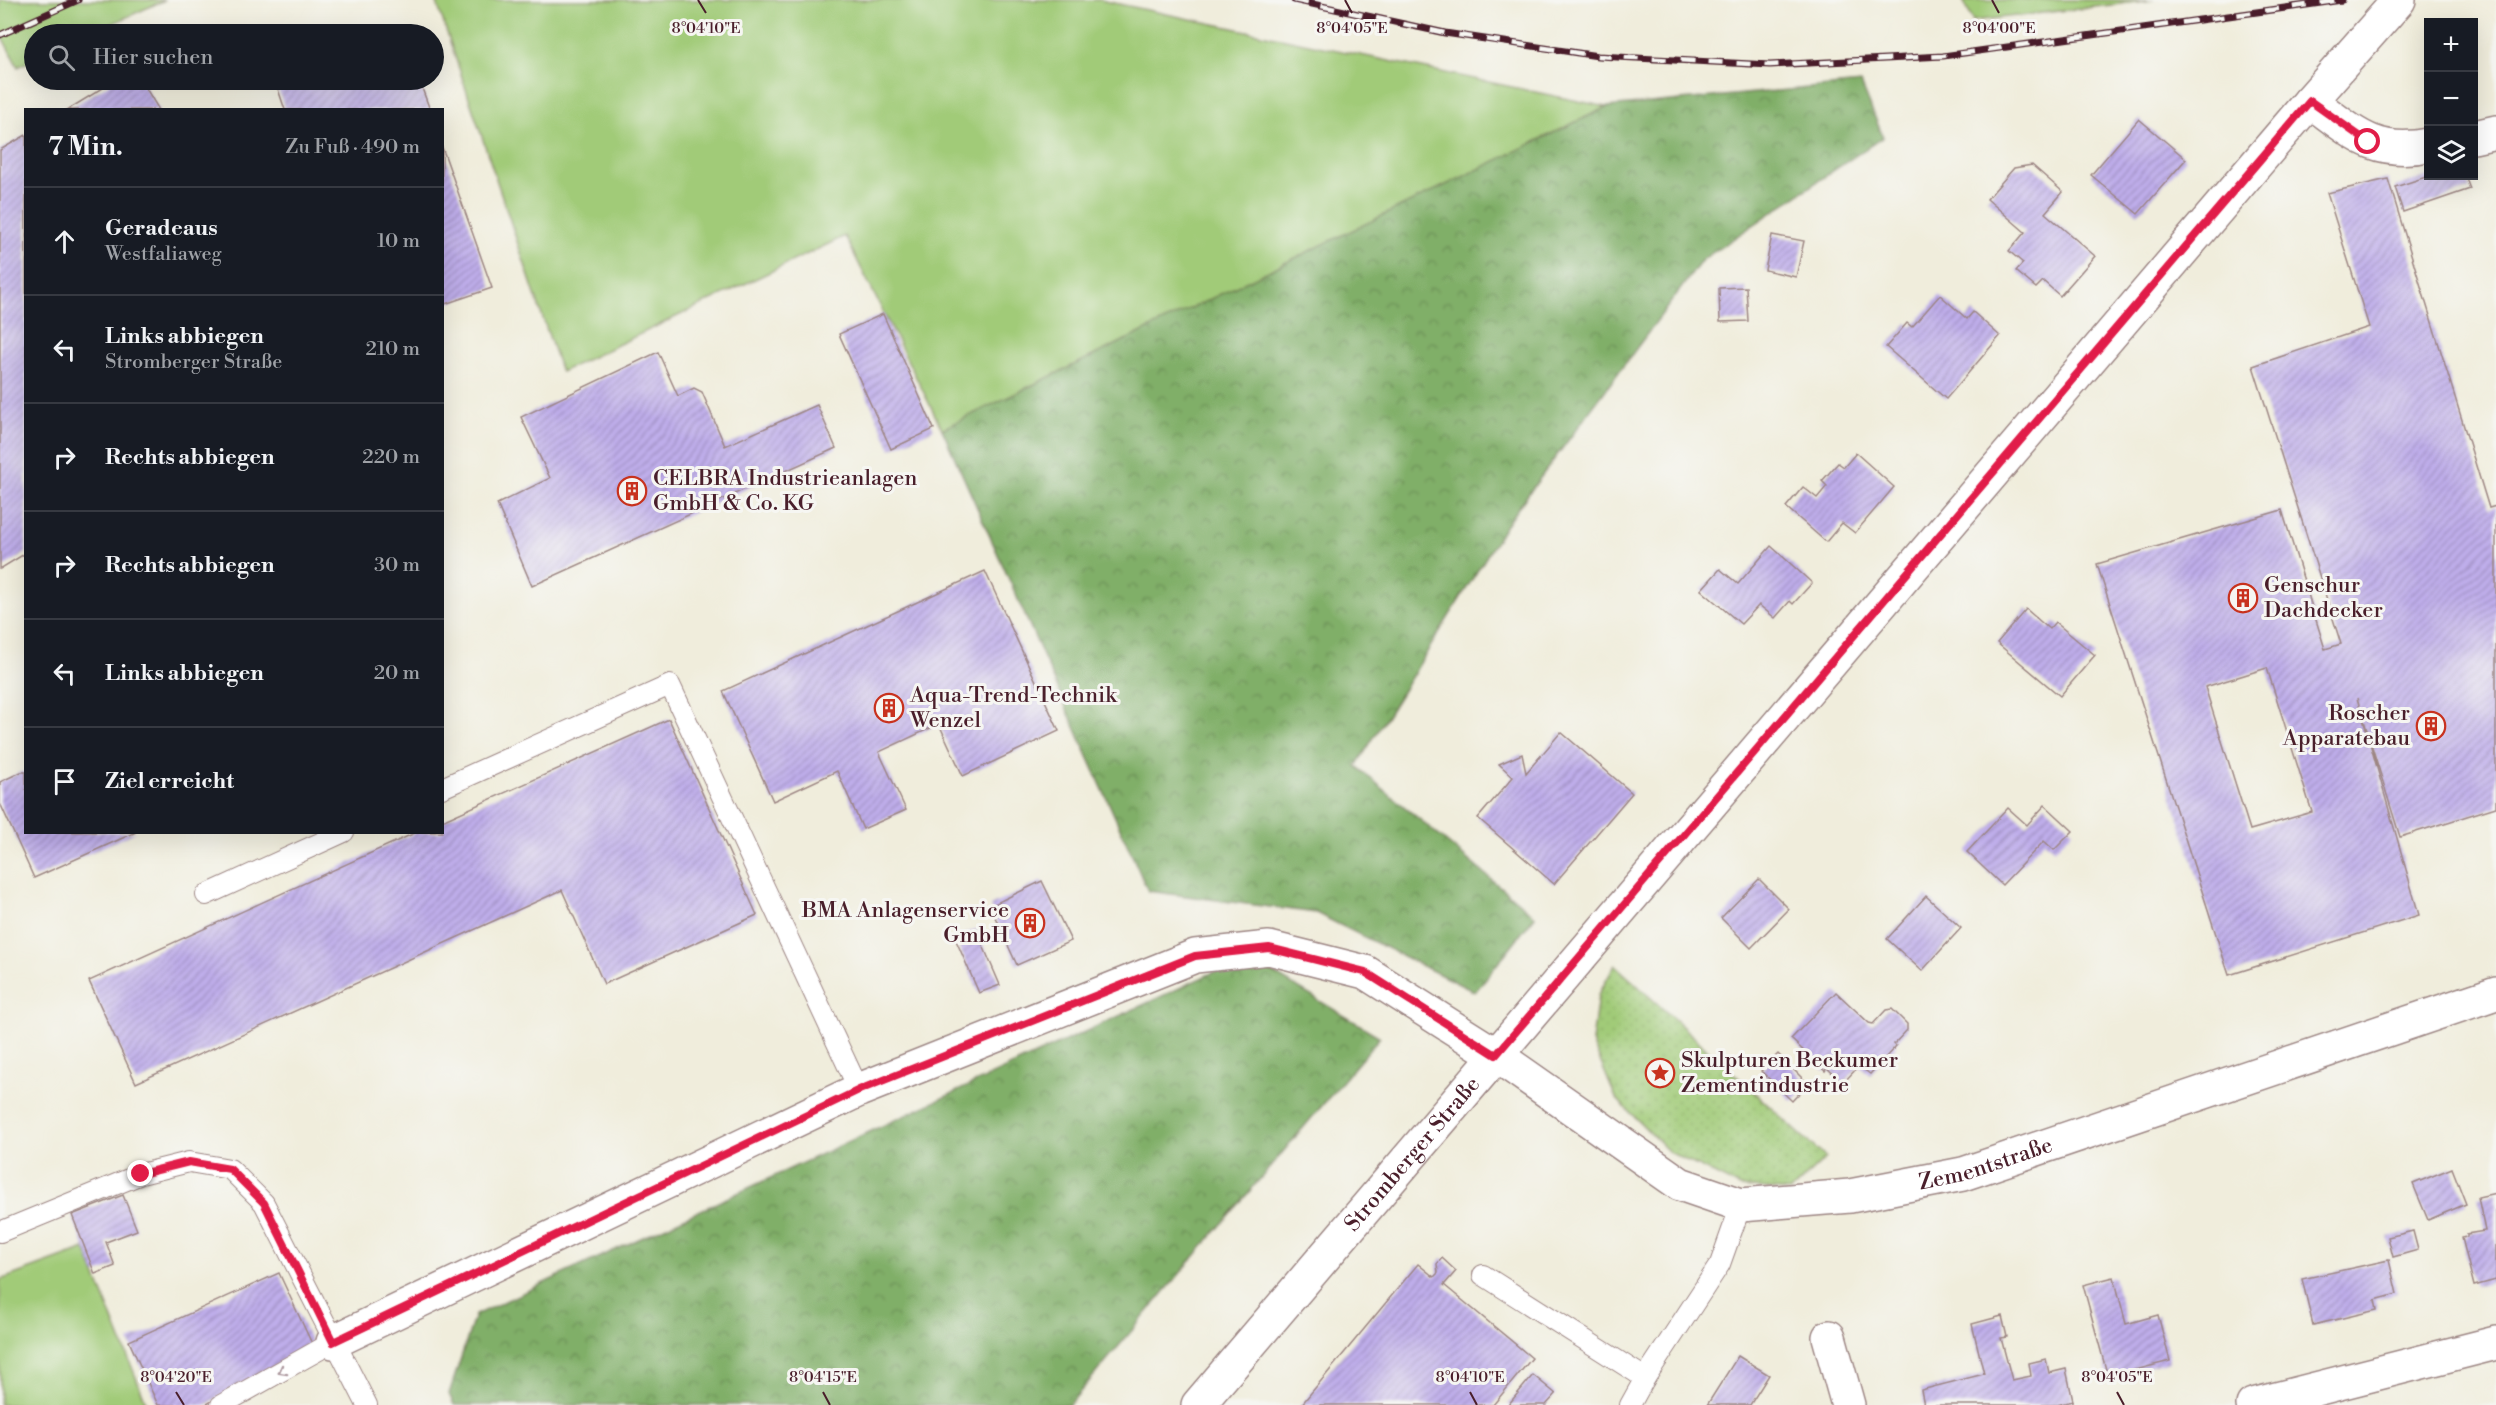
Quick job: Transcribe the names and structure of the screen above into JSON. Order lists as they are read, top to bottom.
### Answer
{
  "streets": {
    "street": ["Stromberger Straße", "Zementstraße"]
  },
  "crossings": [
    ["Stromberger Straße", "Zementstraße"]
  ],
  "places": {
    "building": [
      "CELBRA Industrieanlagen GmbH & Co. KG",
      "Genschur Dachdecker",
      "Aqua-Trend-Technik Wenzel",
      "Roscher Apparatebau",
      "BMA Anlagenservice GmbH"
    ],
    "place": ["Skulpturen Beckumer Zementindustrie"]
  },
  "page": {
    "map_buttons": ["+", "−"],
    "search": "Hier suchen",
    "heading": ["7 Min.", "Zu Fuß · 490 m"],
    "list": [
      ["Geradeaus", "Westfaliaweg", "10 m"],
      ["Links abbiegen", "Stromberger Straße", "210 m"],
      ["Rechts abbiegen", "220 m"],
      ["Rechts abbiegen", "30 m"],
      ["Links abbiegen", "20 m"],
      "Ziel erreicht"
    ]
  },
  "coordinates": [
    "8°04'10\"E",
    "8°04'05\"E",
    "8°04'00\"E",
    "8°04'20\"E",
    "8°04'15\"E"
  ]
}
